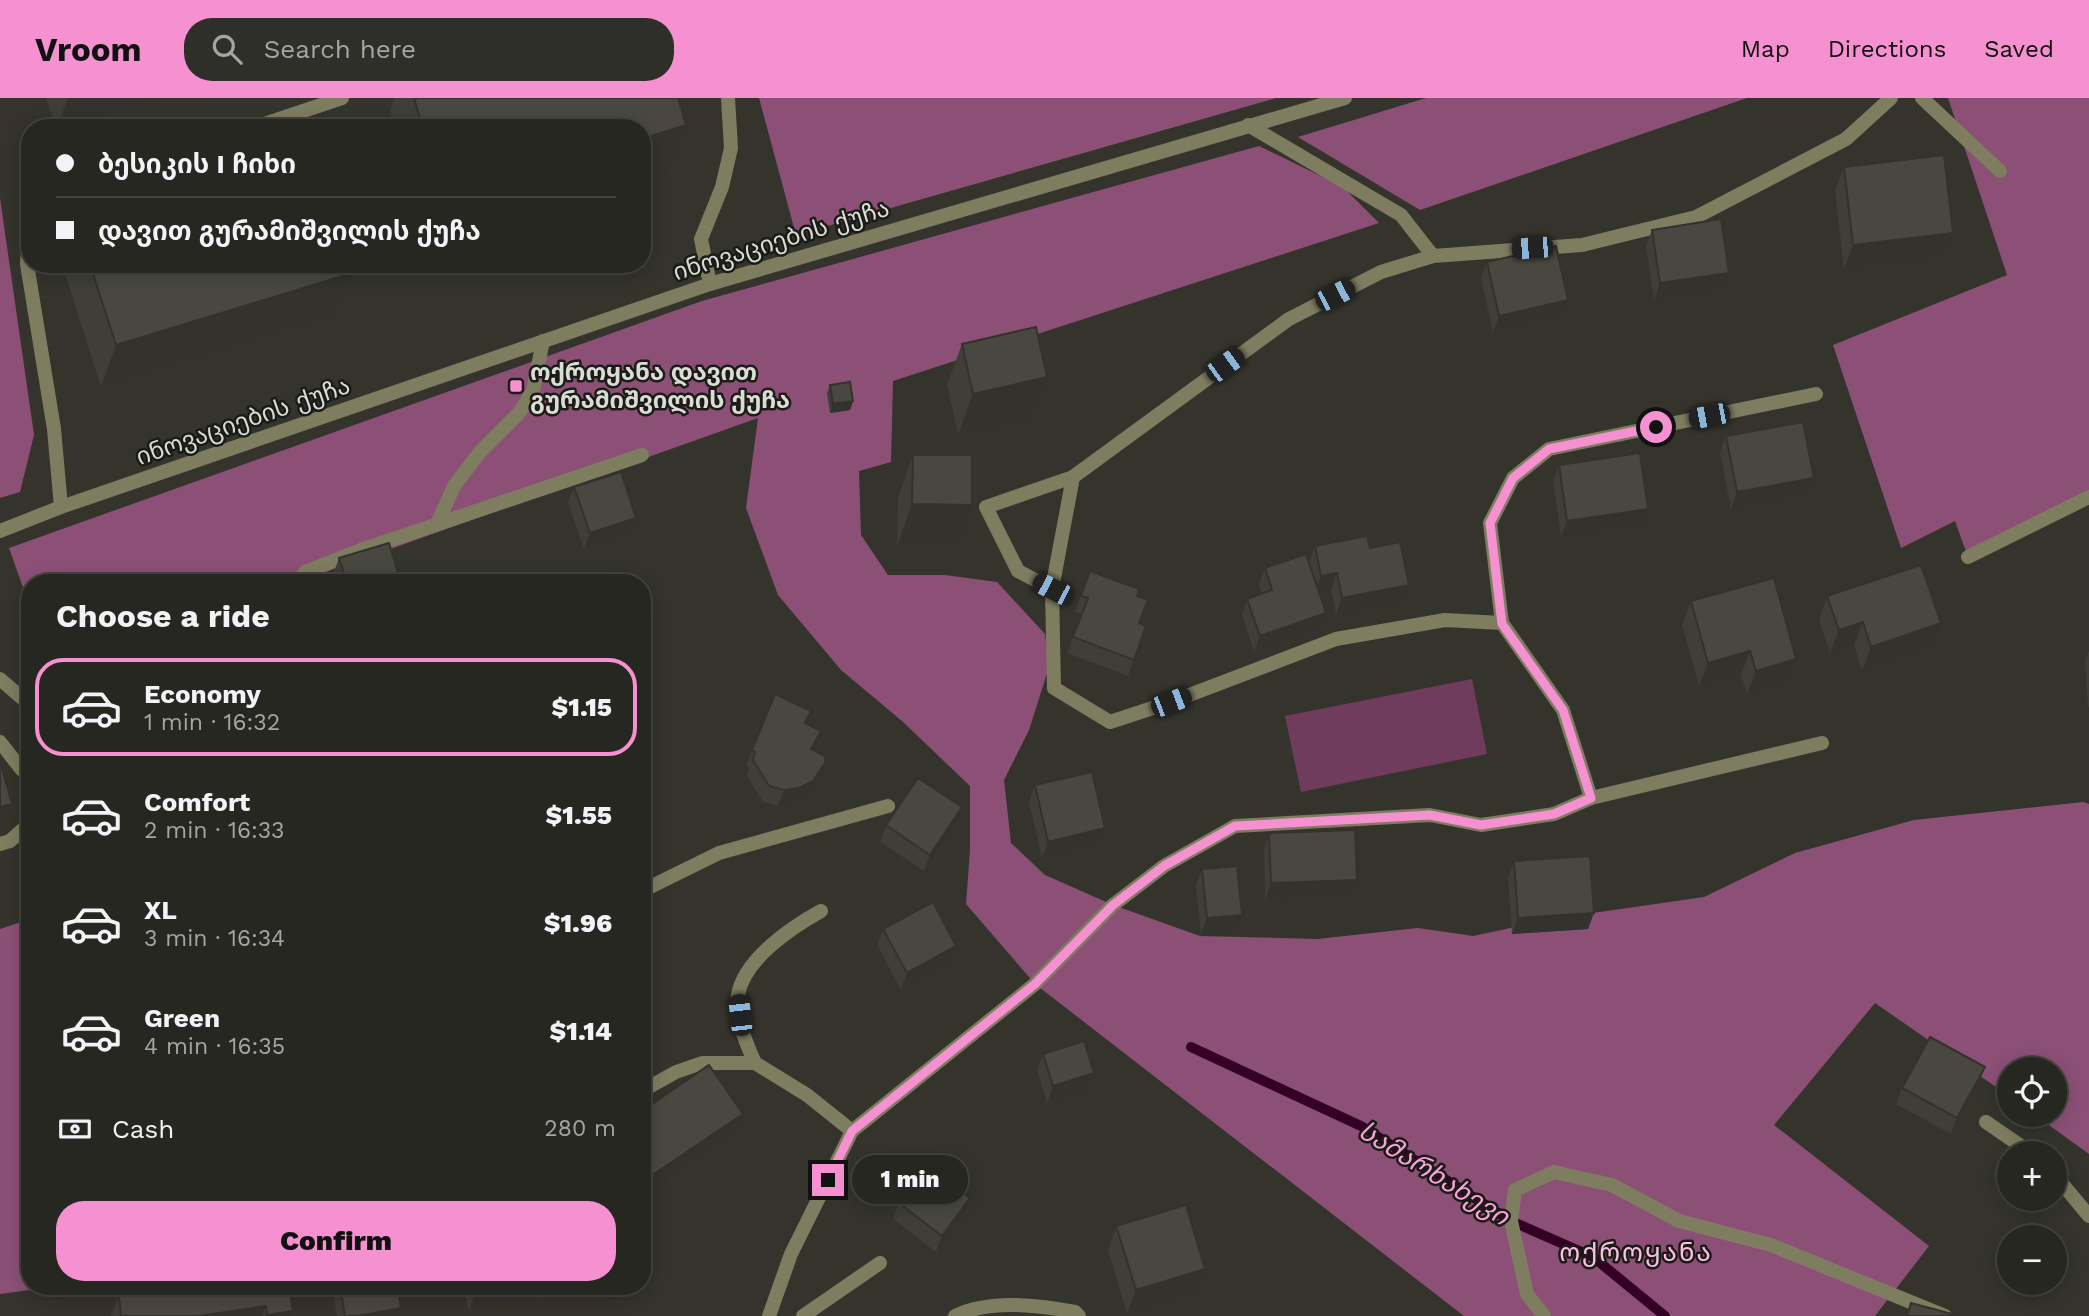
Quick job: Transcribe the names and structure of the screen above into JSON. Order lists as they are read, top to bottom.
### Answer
{
  "streets": {
    "street": ["ინოვაციების ქუჩა"]
  },
  "districts": ["ოქროყანა"],
  "water": ["სამარხახევი"],
  "places": {
    "transit": ["ოქროყანა დავით გურამიშვილის ქუჩა"]
  },
  "page": {
    "header": "Vroom",
    "search": "Search here",
    "nav": ["Map", "Directions", "Saved"],
    "banner": ["ბესიკის I ჩიხი", "დავით გურამიშვილის ქუჩა"],
    "heading": "Choose a ride",
    "list": [
      {
        "name": "Economy",
        "note": "1 min · 16:32",
        "value": "$1.15"
      },
      {
        "name": "Comfort",
        "note": "2 min · 16:33",
        "value": "$1.55"
      },
      {
        "name": "XL",
        "note": "3 min · 16:34",
        "value": "$1.96"
      },
      {
        "name": "Green",
        "note": "4 min · 16:35",
        "value": "$1.14"
      }
    ],
    "map_buttons": ["+", "−"],
    "pay": ["Cash", "280 m"],
    "bubble": "1 min",
    "buttons": "Confirm"
  }
}
